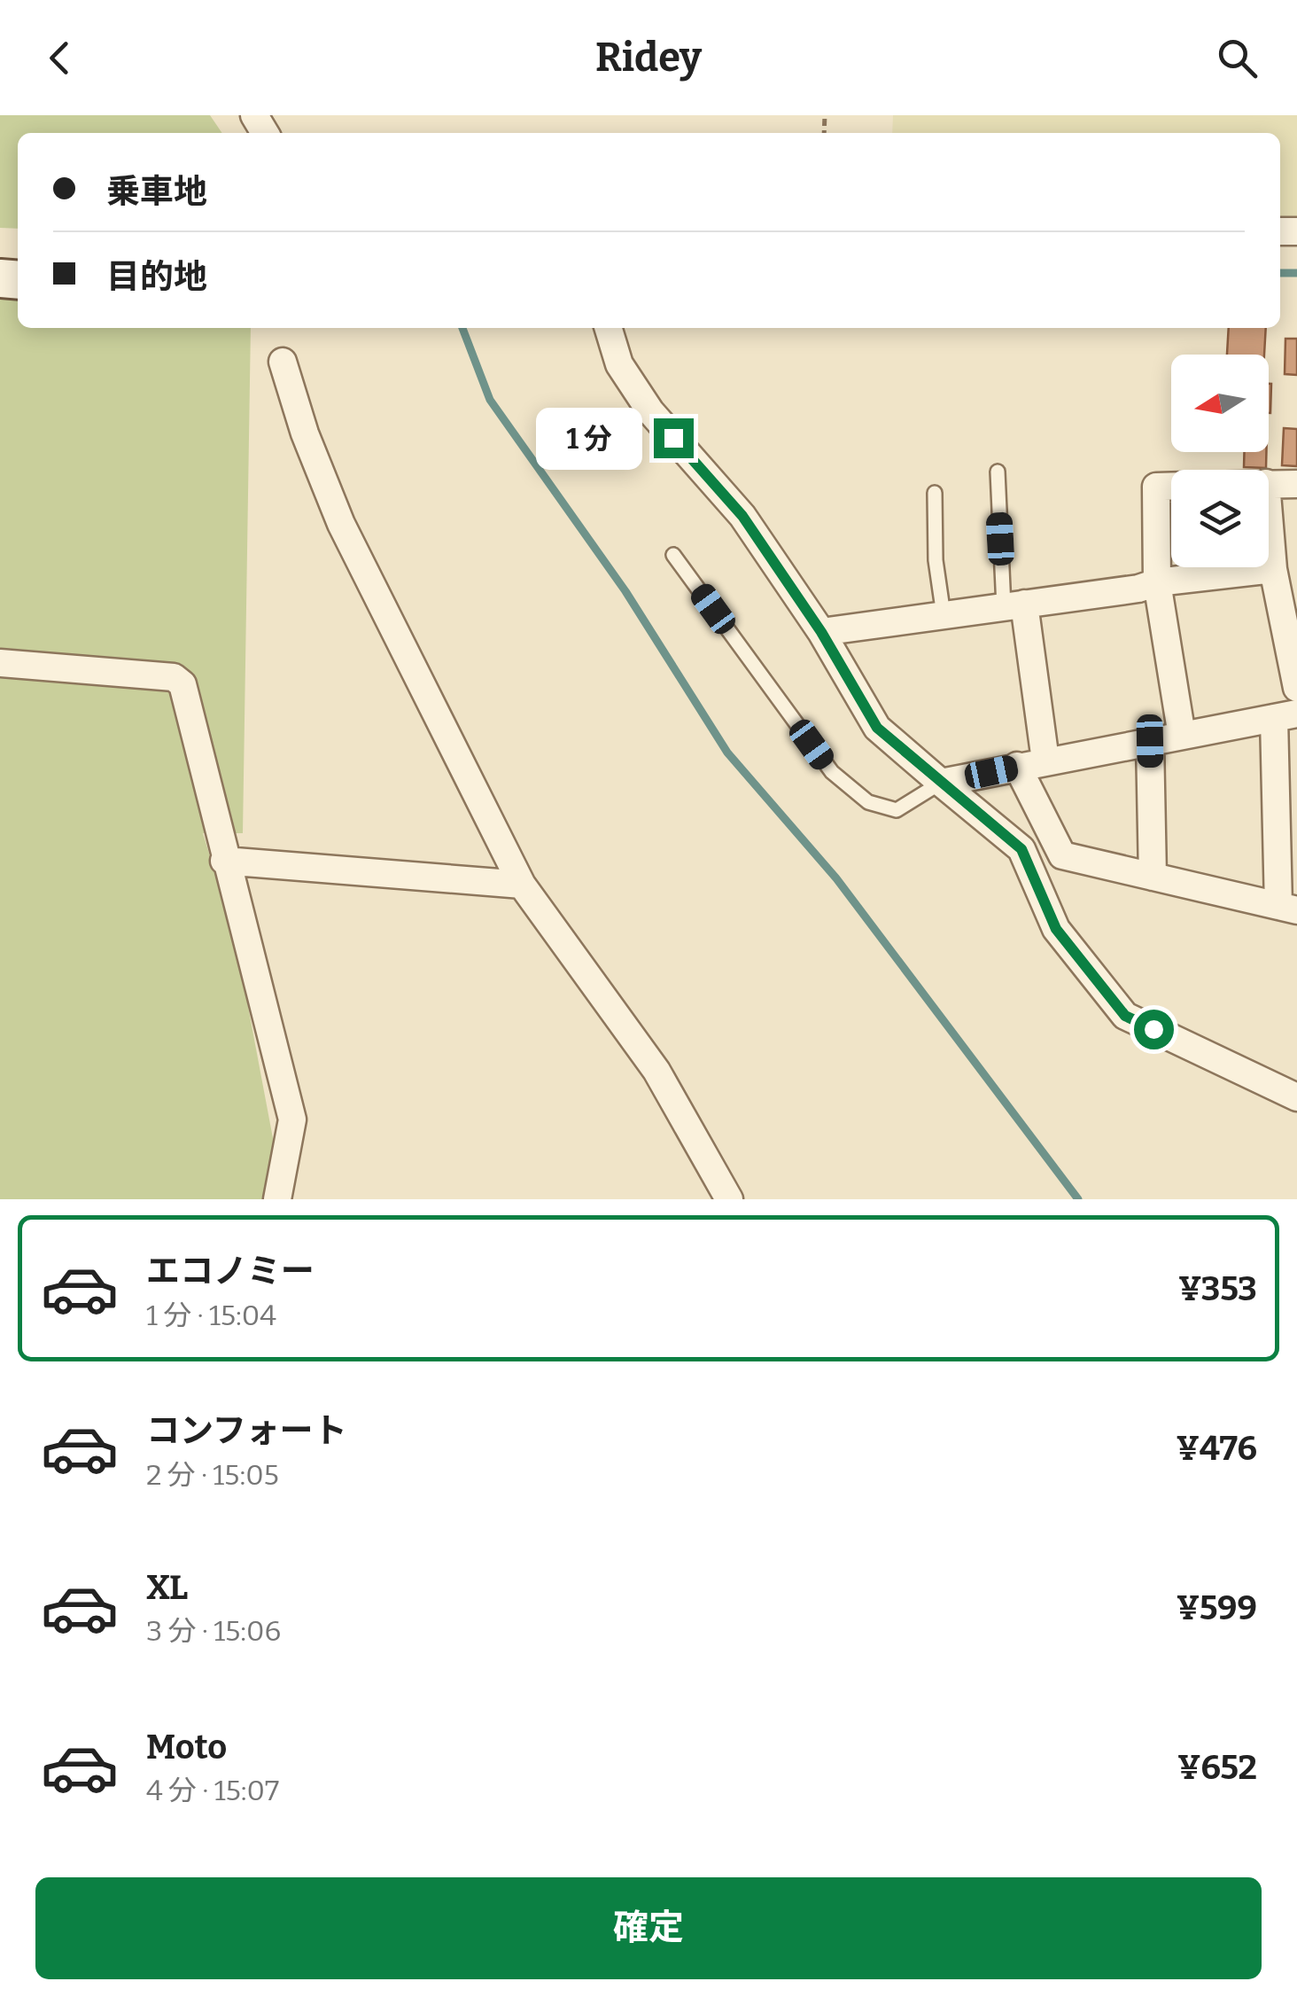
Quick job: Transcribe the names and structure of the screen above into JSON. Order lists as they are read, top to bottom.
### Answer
{
  "north": "left",
  "page": {
    "header": "Ridey",
    "banner": ["乗車地", "目的地"],
    "bubble": "1 分",
    "list": [
      {
        "name": "エコノミー",
        "note": "1 分 · 15:04",
        "value": "¥353"
      },
      {
        "name": "コンフォート",
        "note": "2 分 · 15:05",
        "value": "¥476"
      },
      {
        "name": "XL",
        "note": "3 分 · 15:06",
        "value": "¥599"
      },
      {
        "name": "Moto",
        "note": "4 分 · 15:07",
        "value": "¥652"
      }
    ],
    "buttons": "確定"
  }
}
